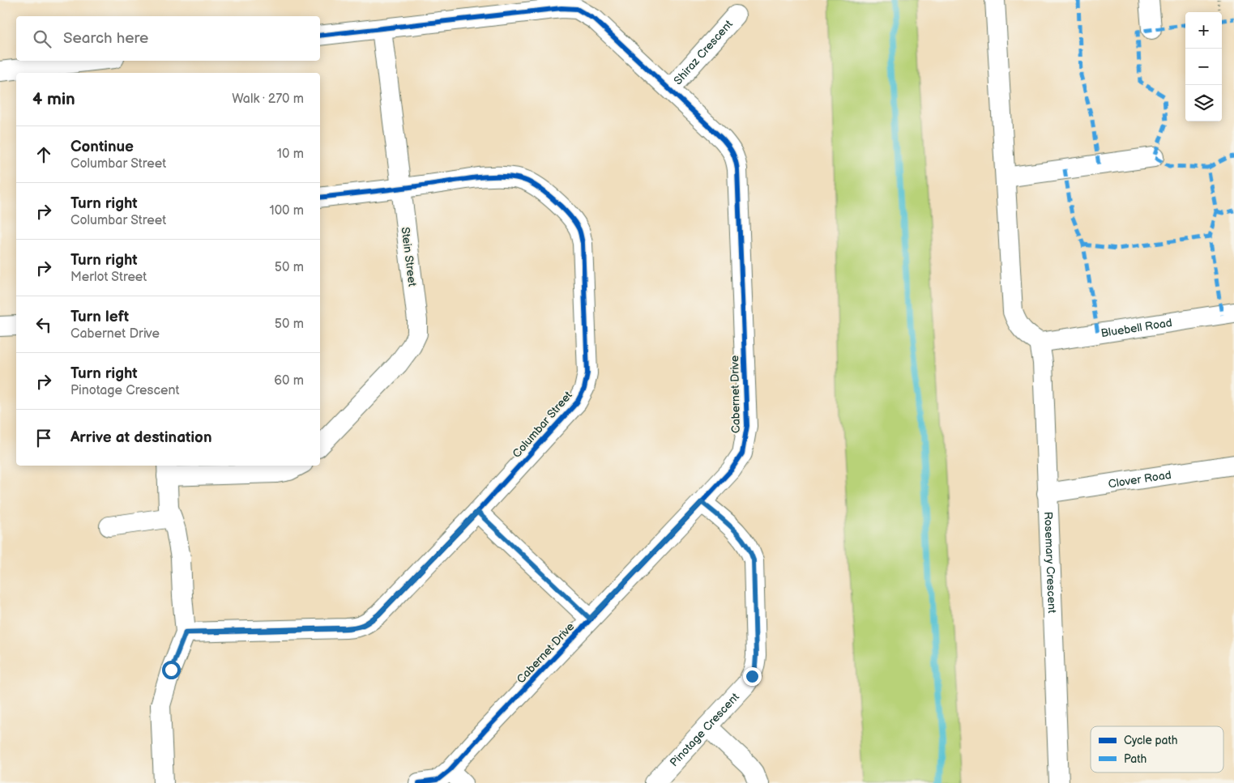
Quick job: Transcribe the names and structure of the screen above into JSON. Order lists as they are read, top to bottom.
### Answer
{
  "streets": {
    "street": [
      "Shiraz Crescent",
      "Stein Street",
      "Bluebell Road",
      "Cabernet Drive",
      "Columbar Street",
      "Clover Road",
      "Rosemary Crescent",
      "Pinotage Crescent"
    ]
  },
  "crossings": [
    ["Shiraz Crescent", "Cabernet Drive"],
    ["Stein Street", "Cabernet Drive"],
    ["Stein Street", "Columbar Street"],
    ["Bluebell Road", "Rosemary Crescent"],
    ["Cabernet Drive", "Pinotage Crescent"],
    ["Clover Road", "Rosemary Crescent"]
  ],
  "legend": ["Cycle path", "Path"],
  "page": {
    "map_buttons": ["+", "−"],
    "search": "Search here",
    "heading": ["4 min", "Walk · 270 m"],
    "list": [
      ["Continue", "Columbar Street", "10 m"],
      ["Turn right", "Columbar Street", "100 m"],
      ["Turn right", "Merlot Street", "50 m"],
      ["Turn left", "Cabernet Drive", "50 m"],
      ["Turn right", "Pinotage Crescent", "60 m"],
      "Arrive at destination"
    ]
  }
}
